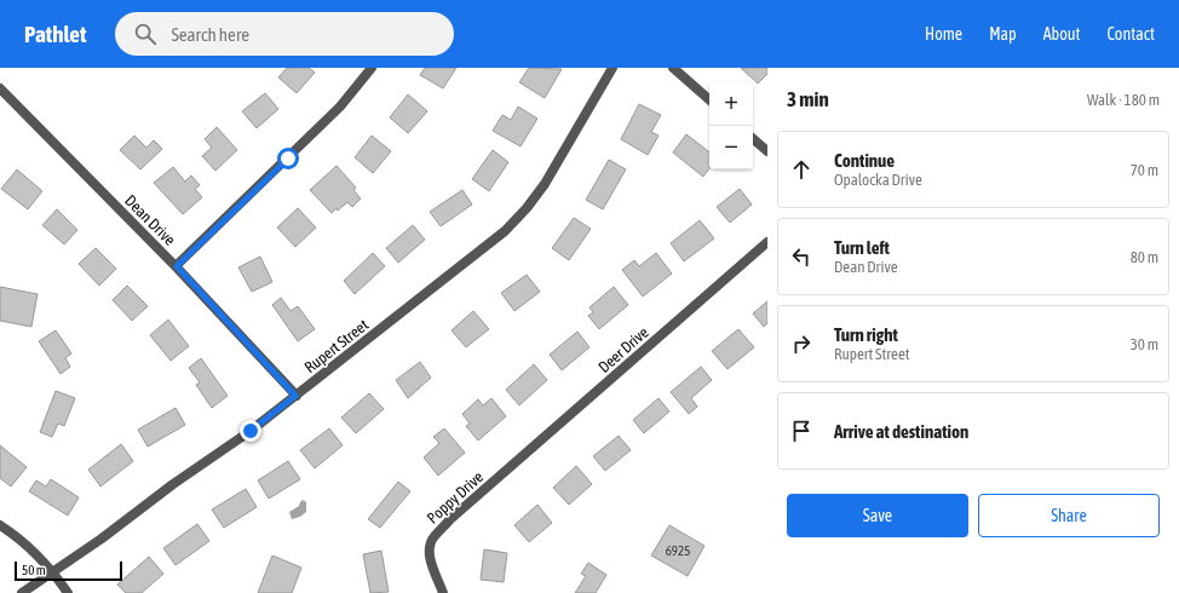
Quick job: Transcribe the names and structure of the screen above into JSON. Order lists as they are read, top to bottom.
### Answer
{
  "streets": {
    "street": [
      "Dean Drive",
      "Rupert Street",
      "Deer Drive",
      "Poppy Drive"
    ]
  },
  "crossings": [
    ["Dean Drive", "Rupert Street"],
    ["Deer Drive", "Poppy Drive"]
  ],
  "house_numbers": ["6925"],
  "scale_bar": "50 m",
  "page": {
    "header": "Pathlet",
    "search": "Search here",
    "nav": [
      "Home",
      "Map",
      "About",
      "Contact"
    ],
    "heading": ["3 min", "Walk · 180 m"],
    "map_buttons": ["+", "−"],
    "list": [
      ["Continue", "Opalocka Drive", "70 m"],
      ["Turn left", "Dean Drive", "80 m"],
      ["Turn right", "Rupert Street", "30 m"],
      "Arrive at destination"
    ],
    "buttons": ["Save", "Share"],
    "scale": "50 m"
  }
}
